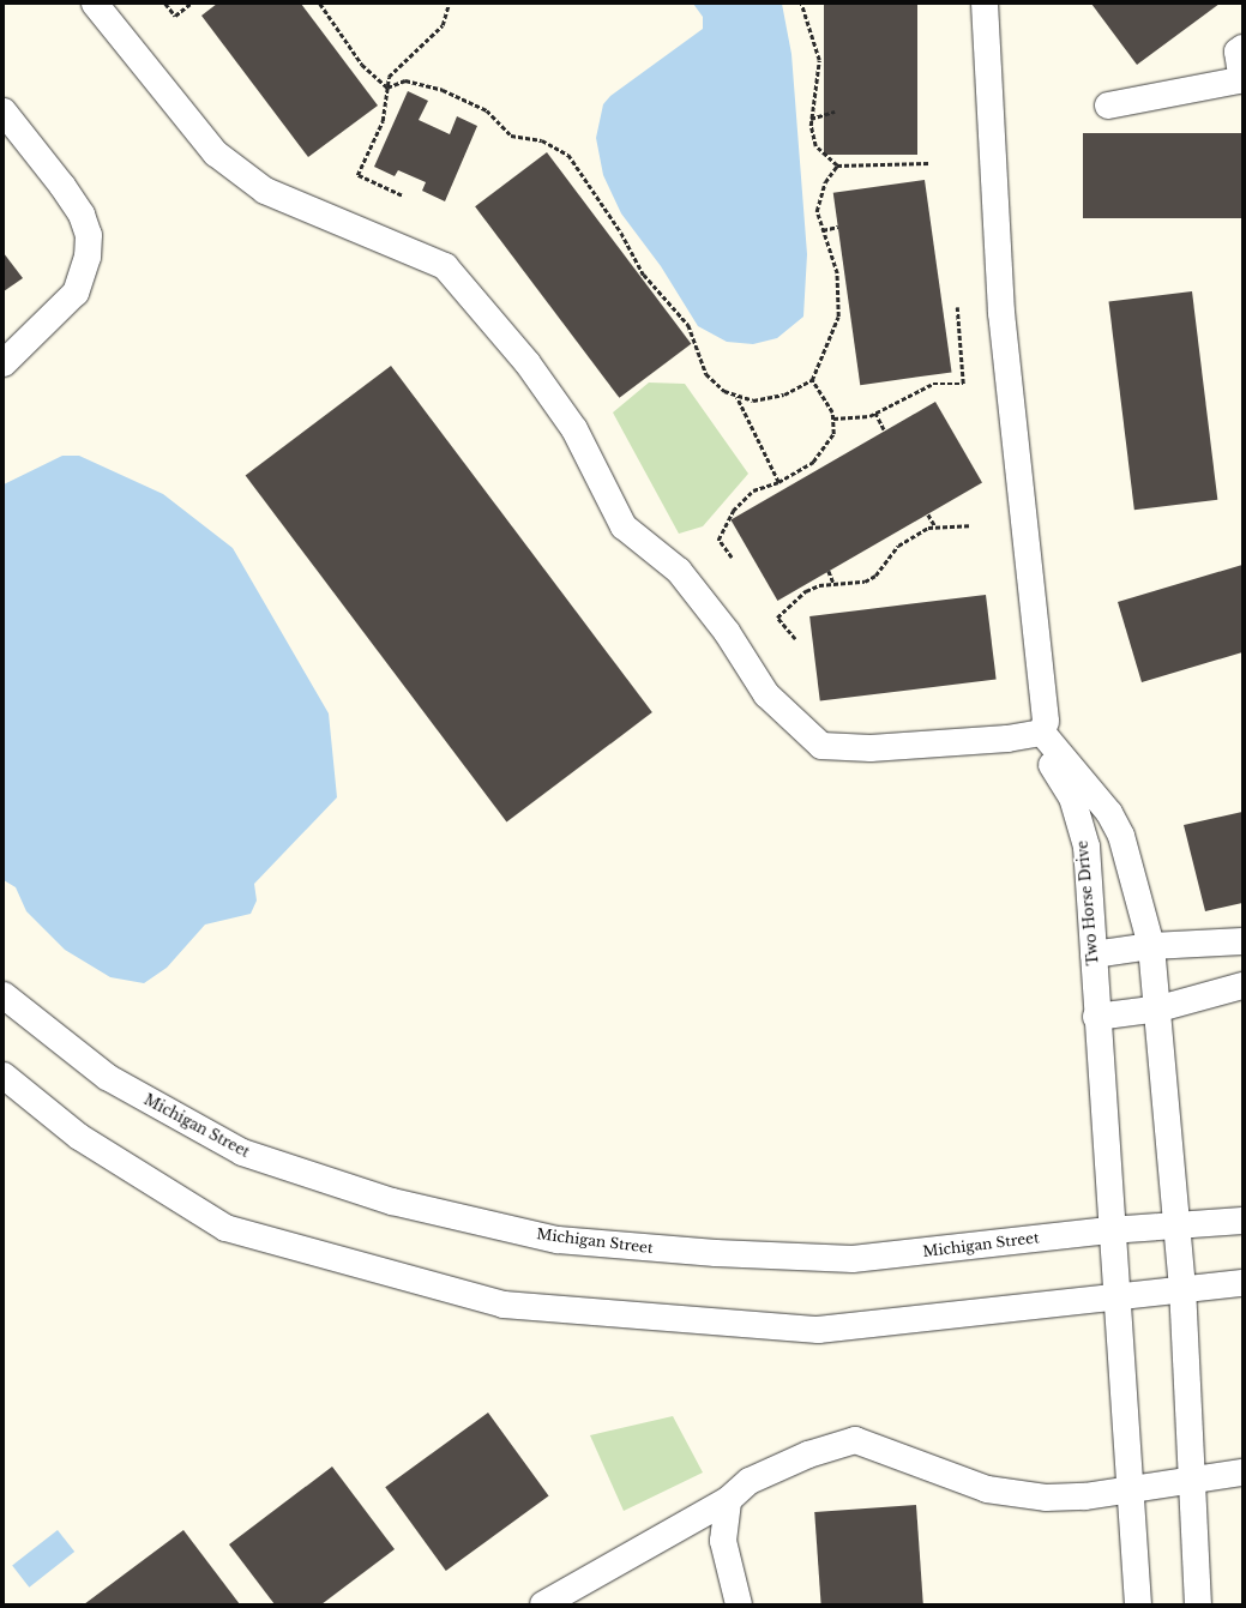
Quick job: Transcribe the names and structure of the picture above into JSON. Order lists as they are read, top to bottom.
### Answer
{
  "streets": {
    "street": ["Two Horse Drive", "Michigan Street"]
  },
  "crossings": [
    ["Two Horse Drive", "Michigan Street"]
  ]
}
